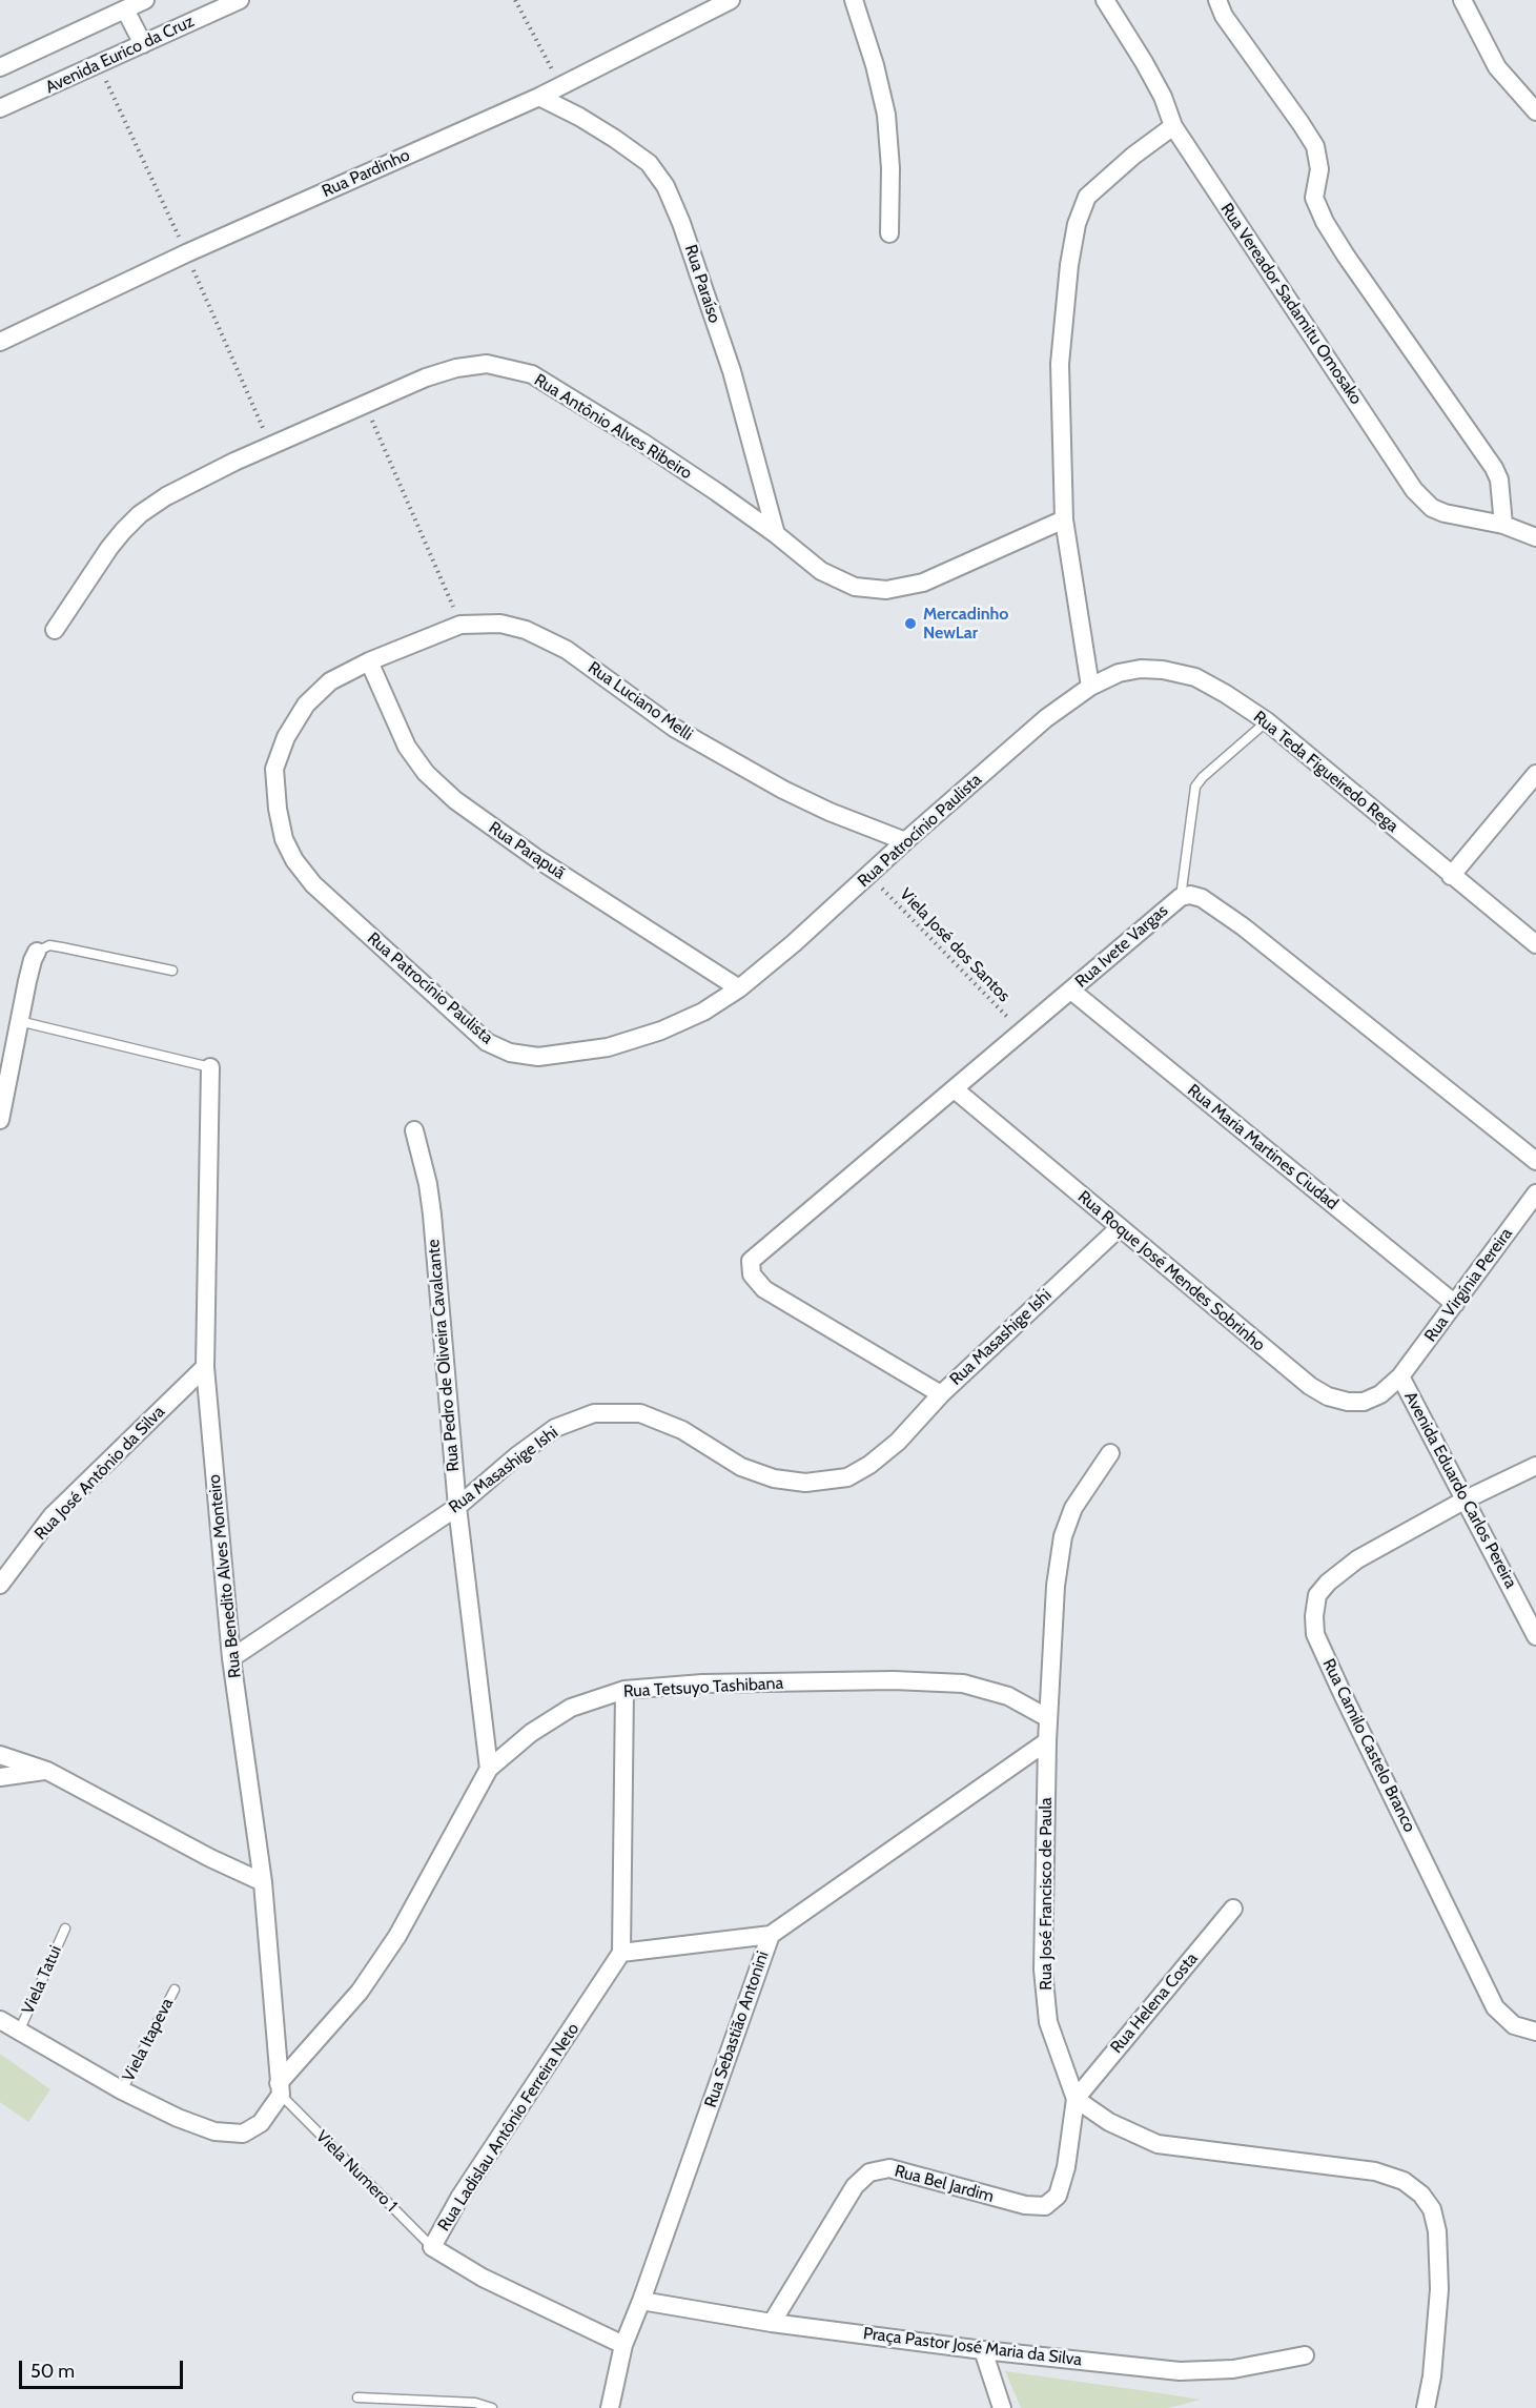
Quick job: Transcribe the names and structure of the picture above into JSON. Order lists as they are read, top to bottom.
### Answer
{
  "streets": {
    "street": [
      "Avenida Eurico da Cruz",
      "Rua Pardinho",
      "Rua Paraíso",
      "Rua Vereador Sadamitu Omosako",
      "Rua Antônio Alves Ribeiro",
      "Rua Luciano Melli",
      "Rua Teda Figueiredo Rega",
      "Rua Patrocínio Paulista",
      "Rua Parapuã",
      "Rua Ivete Vargas",
      "Rua Maria Martines Ciudad",
      "Rua Roque José Mendes Sobrinho",
      "Rua Virgínia Pereira",
      "Rua Masashige Ishi",
      "Rua Pedro de Oliveira Cavalcante",
      "Rua José Antônio da Silva",
      "Avenida Eduardo Carlos Pereira",
      "Rua Benedito Alves Monteiro",
      "Rua Tetsuyo Tashibana",
      "Rua Camilo Castelo Branco",
      "Rua José Francisco de Paula",
      "Rua Helena Costa",
      "Rua Sebastião Antonini",
      "Rua Ladislau Antônio Ferreira Neto",
      "Rua Bel Jardim",
      "Praça Pastor José Maria da Silva"
    ],
    "lane": ["Viela Tatui", "Viela Itapeva", "Viela Numero 1"],
    "path": ["Viela José dos Santos"]
  },
  "crossings": [
    ["Rua Pardinho", "Rua Paraíso"],
    ["Rua Paraíso", "Rua Antônio Alves Ribeiro"],
    ["Rua Luciano Melli", "Rua Patrocínio Paulista"],
    ["Rua Luciano Melli", "Rua Parapuã"],
    ["Rua Teda Figueiredo Rega", "Rua Patrocínio Paulista"],
    ["Rua Patrocínio Paulista", "Rua Parapuã"],
    ["Rua Patrocínio Paulista", "Viela José dos Santos"],
    ["Viela José dos Santos", "Rua Ivete Vargas"],
    ["Rua Ivete Vargas", "Rua Maria Martines Ciudad"],
    ["Rua Ivete Vargas", "Rua Roque José Mendes Sobrinho"],
    ["Rua Ivete Vargas", "Rua Masashige Ishi"],
    ["Rua Maria Martines Ciudad", "Rua Virgínia Pereira"],
    ["Rua Roque José Mendes Sobrinho", "Rua Virgínia Pereira"],
    ["Rua Roque José Mendes Sobrinho", "Rua Masashige Ishi"],
    ["Rua Roque José Mendes Sobrinho", "Avenida Eduardo Carlos Pereira"],
    ["Rua Virgínia Pereira", "Avenida Eduardo Carlos Pereira"],
    ["Rua Masashige Ishi", "Rua Pedro de Oliveira Cavalcante"],
    ["Rua Masashige Ishi", "Rua Benedito Alves Monteiro"],
    ["Rua Pedro de Oliveira Cavalcante", "Rua Tetsuyo Tashibana"],
    ["Rua José Antônio da Silva", "Rua Benedito Alves Monteiro"],
    ["Avenida Eduardo Carlos Pereira", "Rua Camilo Castelo Branco"],
    ["Rua Benedito Alves Monteiro", "Rua Tetsuyo Tashibana"],
    ["Rua Benedito Alves Monteiro", "Viela Numero 1"],
    ["Rua Tetsuyo Tashibana", "Rua José Francisco de Paula"],
    ["Rua Tetsuyo Tashibana", "Viela Tatui"],
    ["Rua Tetsuyo Tashibana", "Viela Itapeva"],
    ["Rua Tetsuyo Tashibana", "Viela Numero 1"],
    ["Rua José Francisco de Paula", "Rua Helena Costa"],
    ["Rua José Francisco de Paula", "Rua Sebastião Antonini"],
    ["Rua José Francisco de Paula", "Rua Bel Jardim"],
    ["Rua Helena Costa", "Rua Bel Jardim"],
    ["Rua Sebastião Antonini", "Rua Ladislau Antônio Ferreira Neto"],
    ["Rua Sebastião Antonini", "Praça Pastor José Maria da Silva"],
    ["Rua Ladislau Antônio Ferreira Neto", "Viela Numero 1"],
    ["Rua Bel Jardim", "Praça Pastor José Maria da Silva"]
  ],
  "places": ["Mercadinho NewLar"],
  "scale_bar": "50 m"
}
